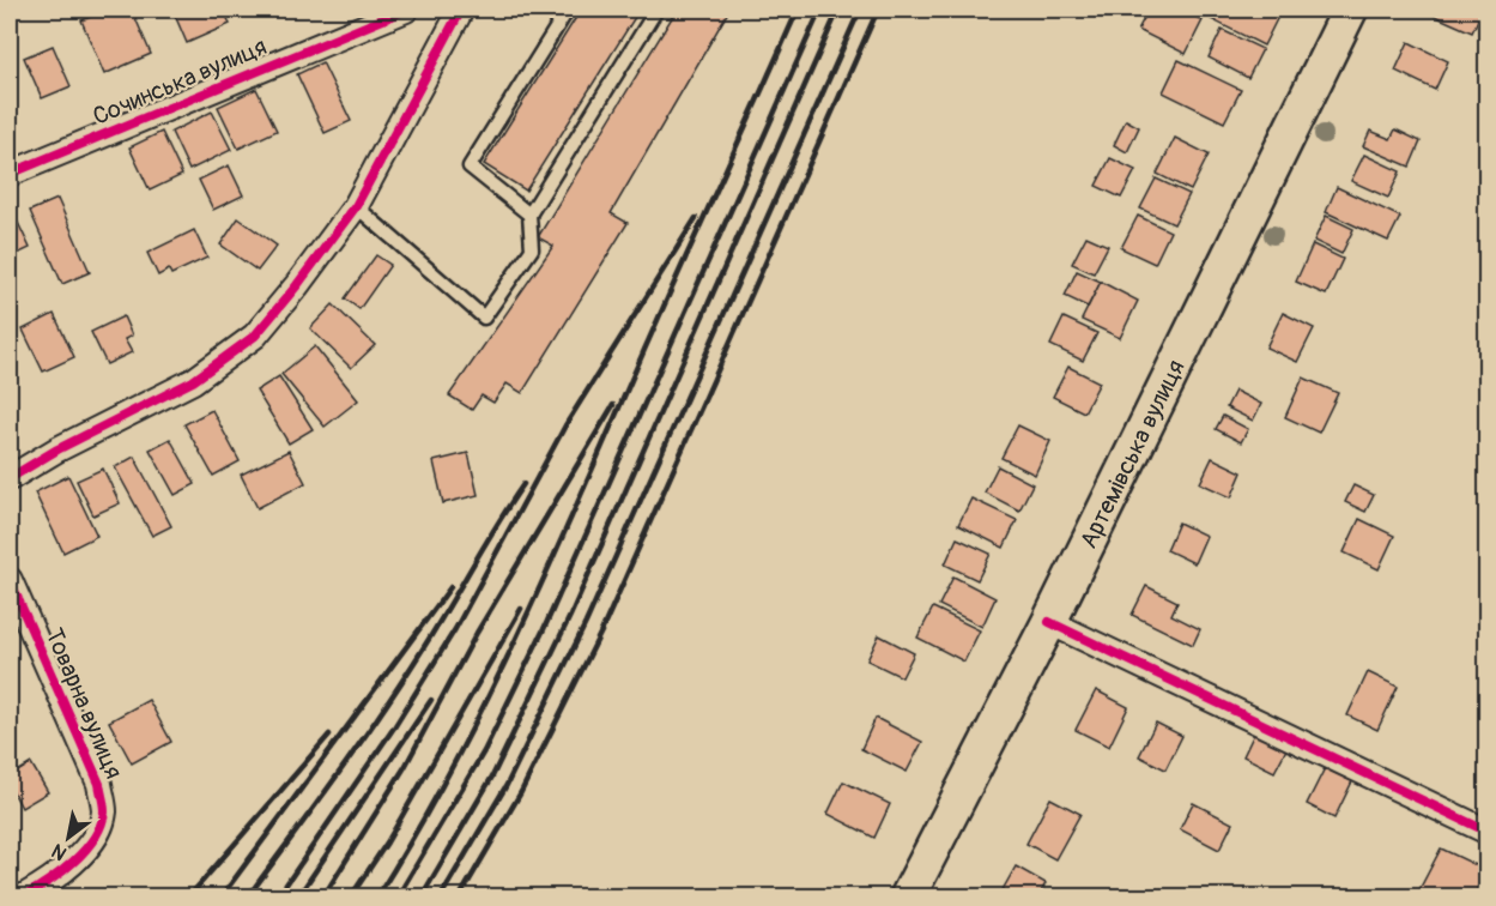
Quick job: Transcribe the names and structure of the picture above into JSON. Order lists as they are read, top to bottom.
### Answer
{
  "streets": {
    "main road": ["Артемівська вулиця"],
    "street": ["Сочинська вулиця", "Товарна вулиця"]
  },
  "north": "bottom left"
}
